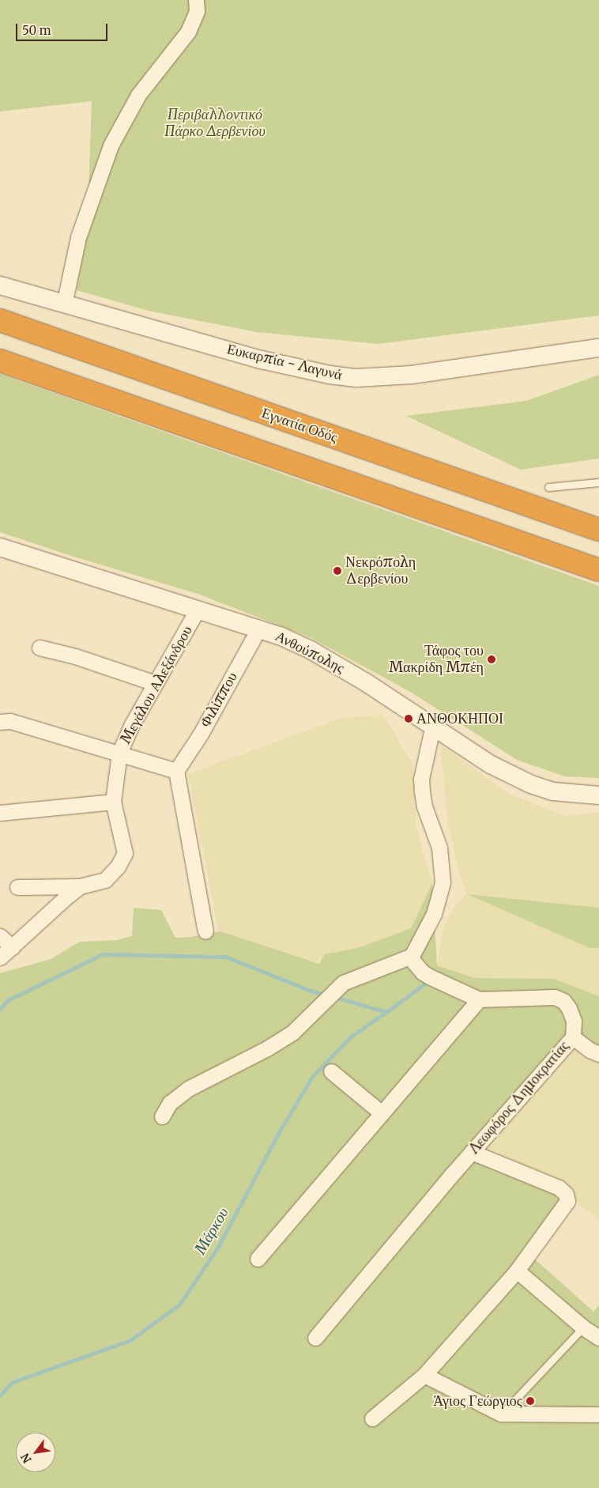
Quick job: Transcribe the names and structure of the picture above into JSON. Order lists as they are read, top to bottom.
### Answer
{
  "streets": {
    "highway": ["Εγνατία Οδός"],
    "street": [
      "Ευκαρπία - Λαγυνά",
      "Ανθούπολης",
      "Μεγάλου Αλεξάνδρου",
      "Φιλίππου",
      "Λεωφόρος Δημοκρατίας"
    ]
  },
  "crossings": [
    ["Ανθούπολης", "Μεγάλου Αλεξάνδρου"],
    ["Ανθούπολης", "Φιλίππου"]
  ],
  "water": ["Μάρκου"],
  "parks": ["Περιβαλλοντικό Πάρκο Δερβενίου"],
  "places": [
    "Νεκρόπολη Δερβενίου",
    "Τάφος του Μακρίδη Μπέη",
    "ΑΝΘΟΚΗΠΟΙ",
    "Άγιος Γεώργιος"
  ],
  "scale_bar": "50 m",
  "north": "bottom left"
}
